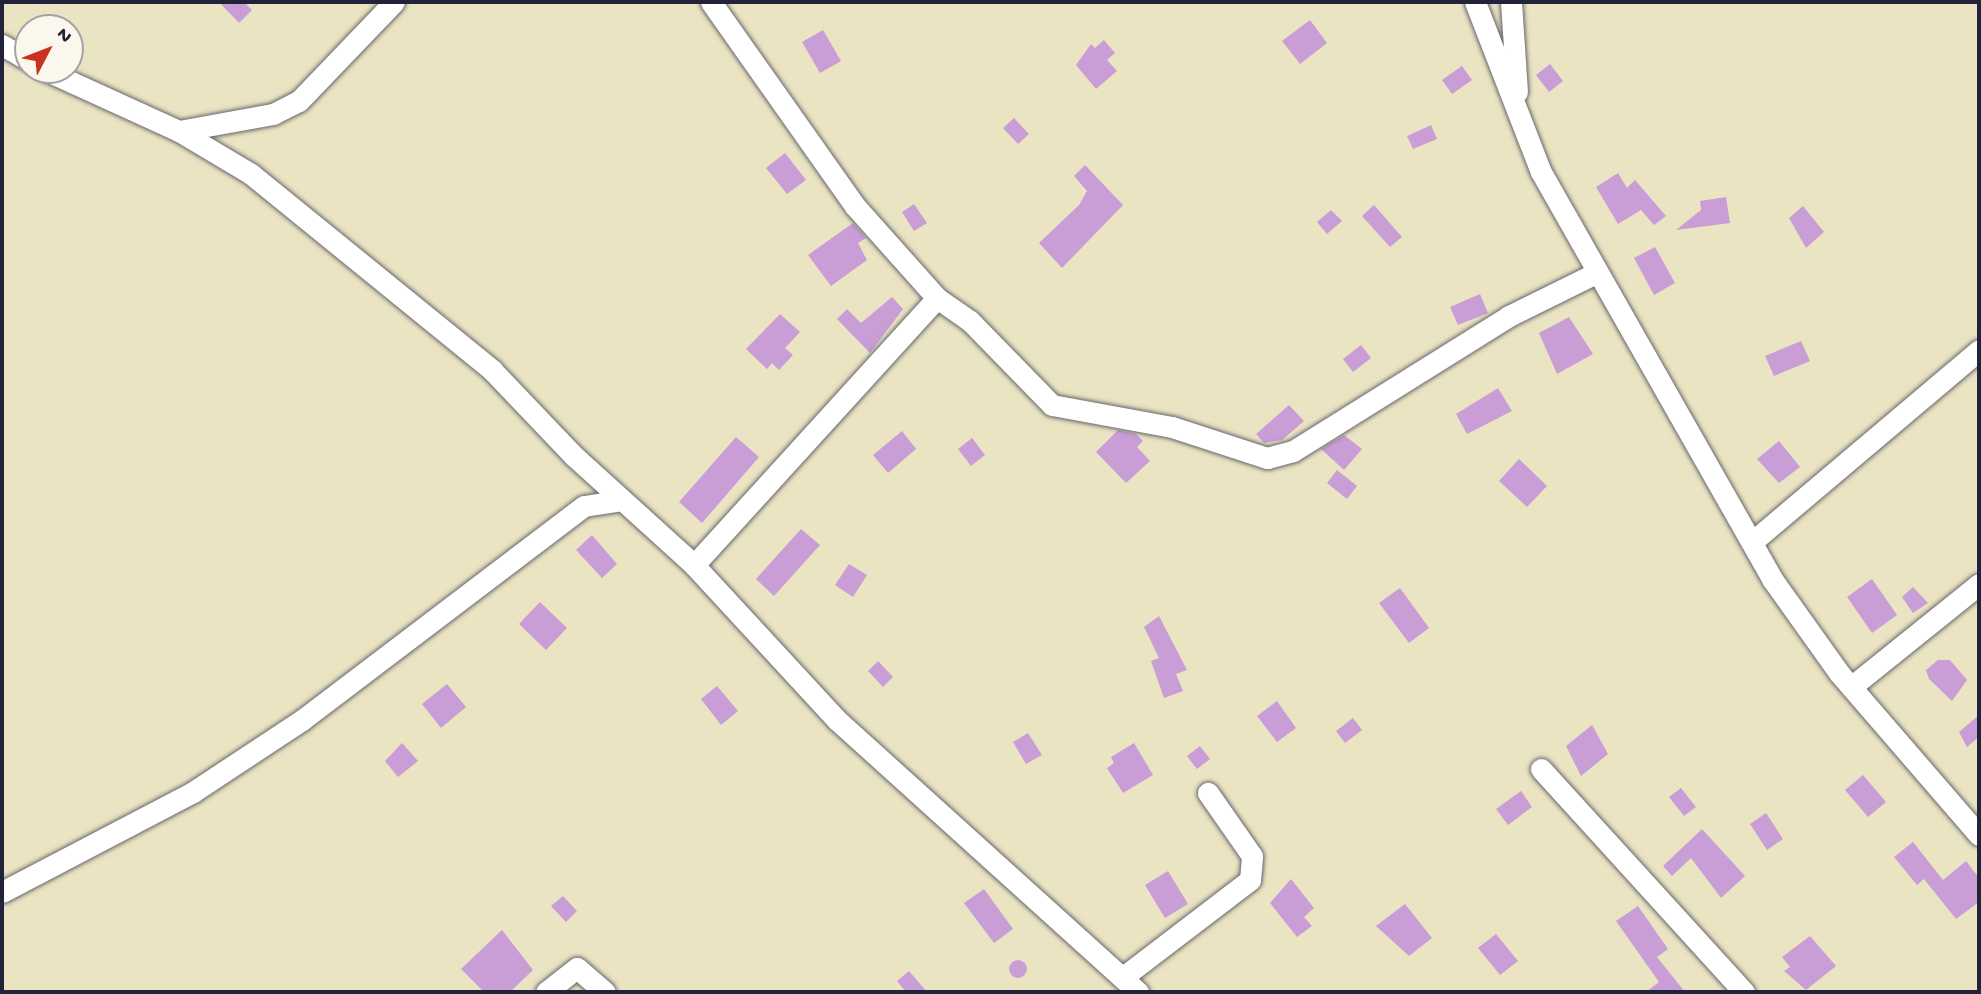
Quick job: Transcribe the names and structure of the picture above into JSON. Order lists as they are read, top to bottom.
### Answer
{
  "north": "top right"
}
